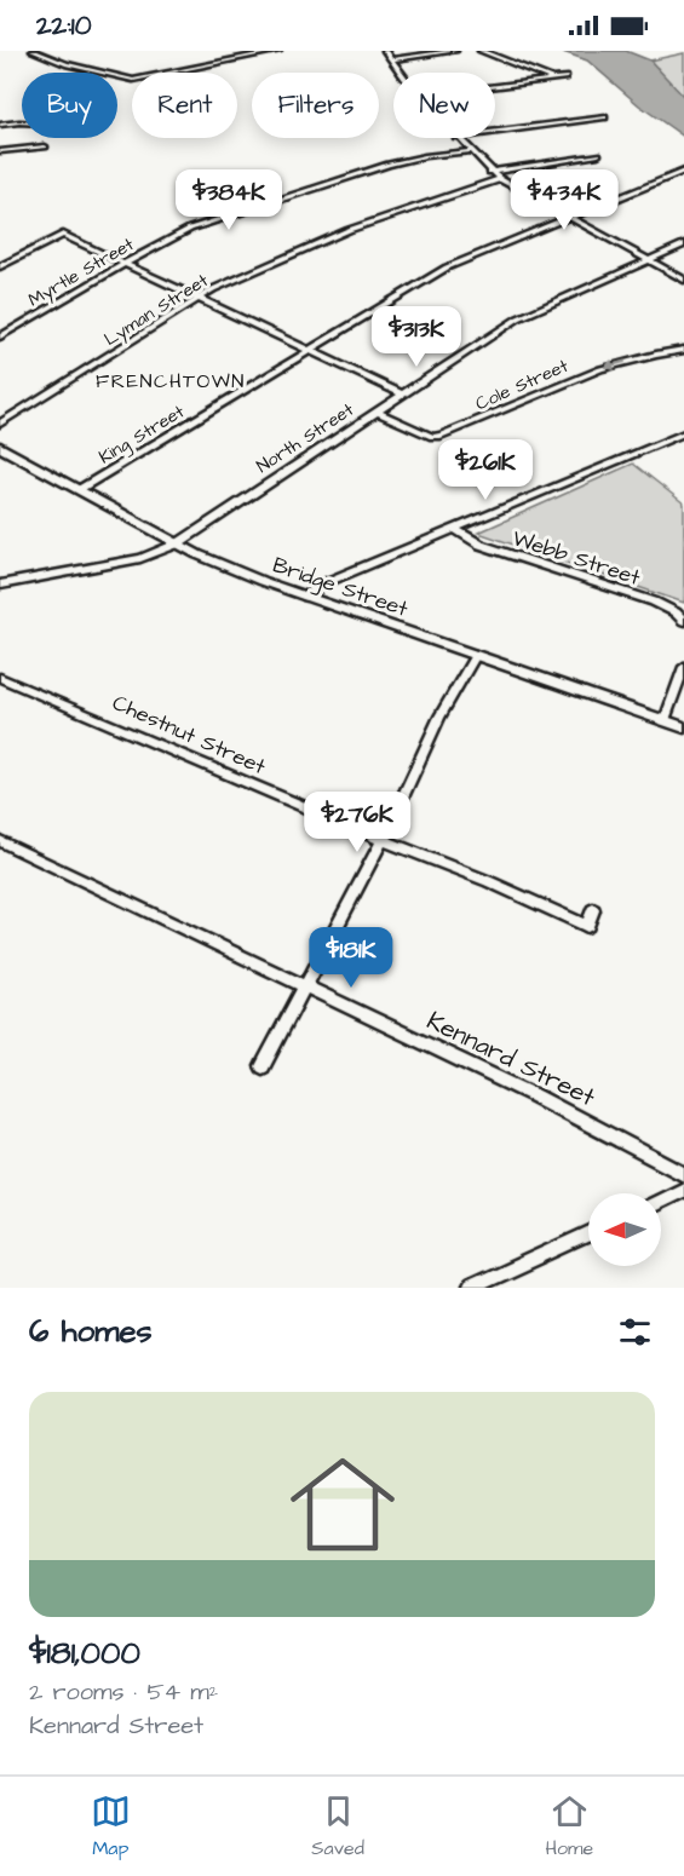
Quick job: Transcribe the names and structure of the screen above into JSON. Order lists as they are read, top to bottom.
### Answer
{
  "streets": {
    "street": [
      "Myrtle Street",
      "Lyman Street",
      "Cole Street",
      "King Street",
      "North Street",
      "Webb Street",
      "Bridge Street",
      "Chestnut Street",
      "Kennard Street"
    ]
  },
  "crossings": [
    ["Cole Street", "North Street"],
    ["King Street", "Bridge Street"],
    ["North Street", "Bridge Street"]
  ],
  "one_way": ["Cole Street"],
  "districts": ["FRENCHTOWN"],
  "north": "left",
  "page": {
    "status": "22:10",
    "chip": [
      "Buy",
      "Rent",
      "Filters",
      "New"
    ],
    "price": [
      "$384K",
      "$434K",
      "$313K",
      "$261K",
      "$276K",
      "$181K"
    ],
    "heading": "6 homes",
    "list": [
      {
        "name": "$181,000",
        "note": "2 rooms · 54 m² · Kennard Street"
      }
    ],
    "tabs": ["Map", "Saved", "Home"]
  }
}
